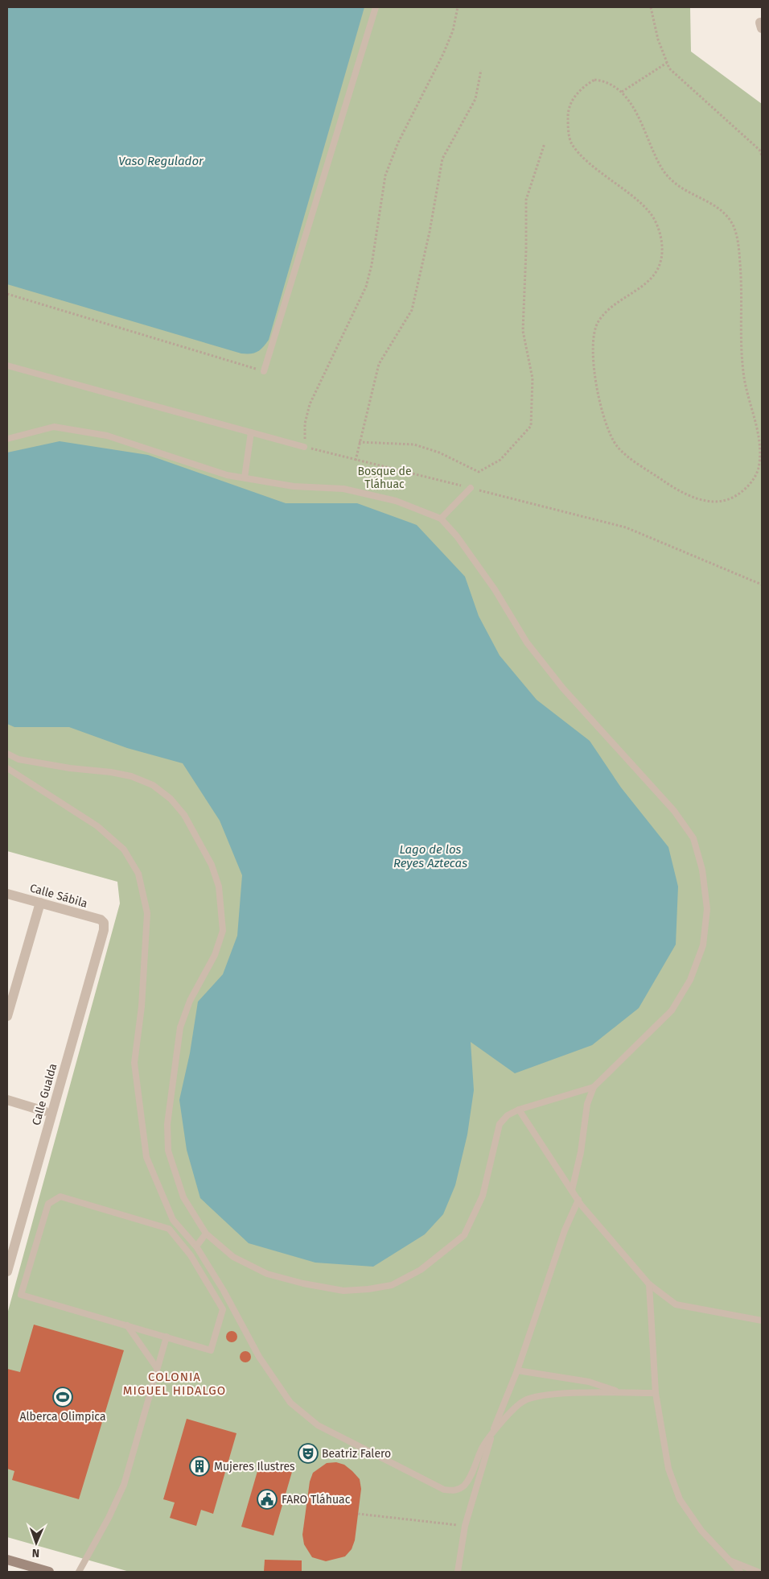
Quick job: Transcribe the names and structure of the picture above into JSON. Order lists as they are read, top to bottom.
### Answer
{
  "streets": {
    "street": ["Calle Sábila", "Calle Gualda"]
  },
  "crossings": [
    ["Calle Sábila", "Calle Gualda"]
  ],
  "districts": ["COLONIA MIGUEL HIDALGO"],
  "water": ["Vaso Regulador", "Lago de los Reyes Aztecas"],
  "parks": ["Bosque de Tláhuac"],
  "places": {
    "sports": ["Alberca Olimpica"],
    "theatre": ["Beatriz Falero"],
    "building": ["Mujeres Ilustres"],
    "public building": ["FARO Tláhuac"]
  },
  "north": "bottom"
}
